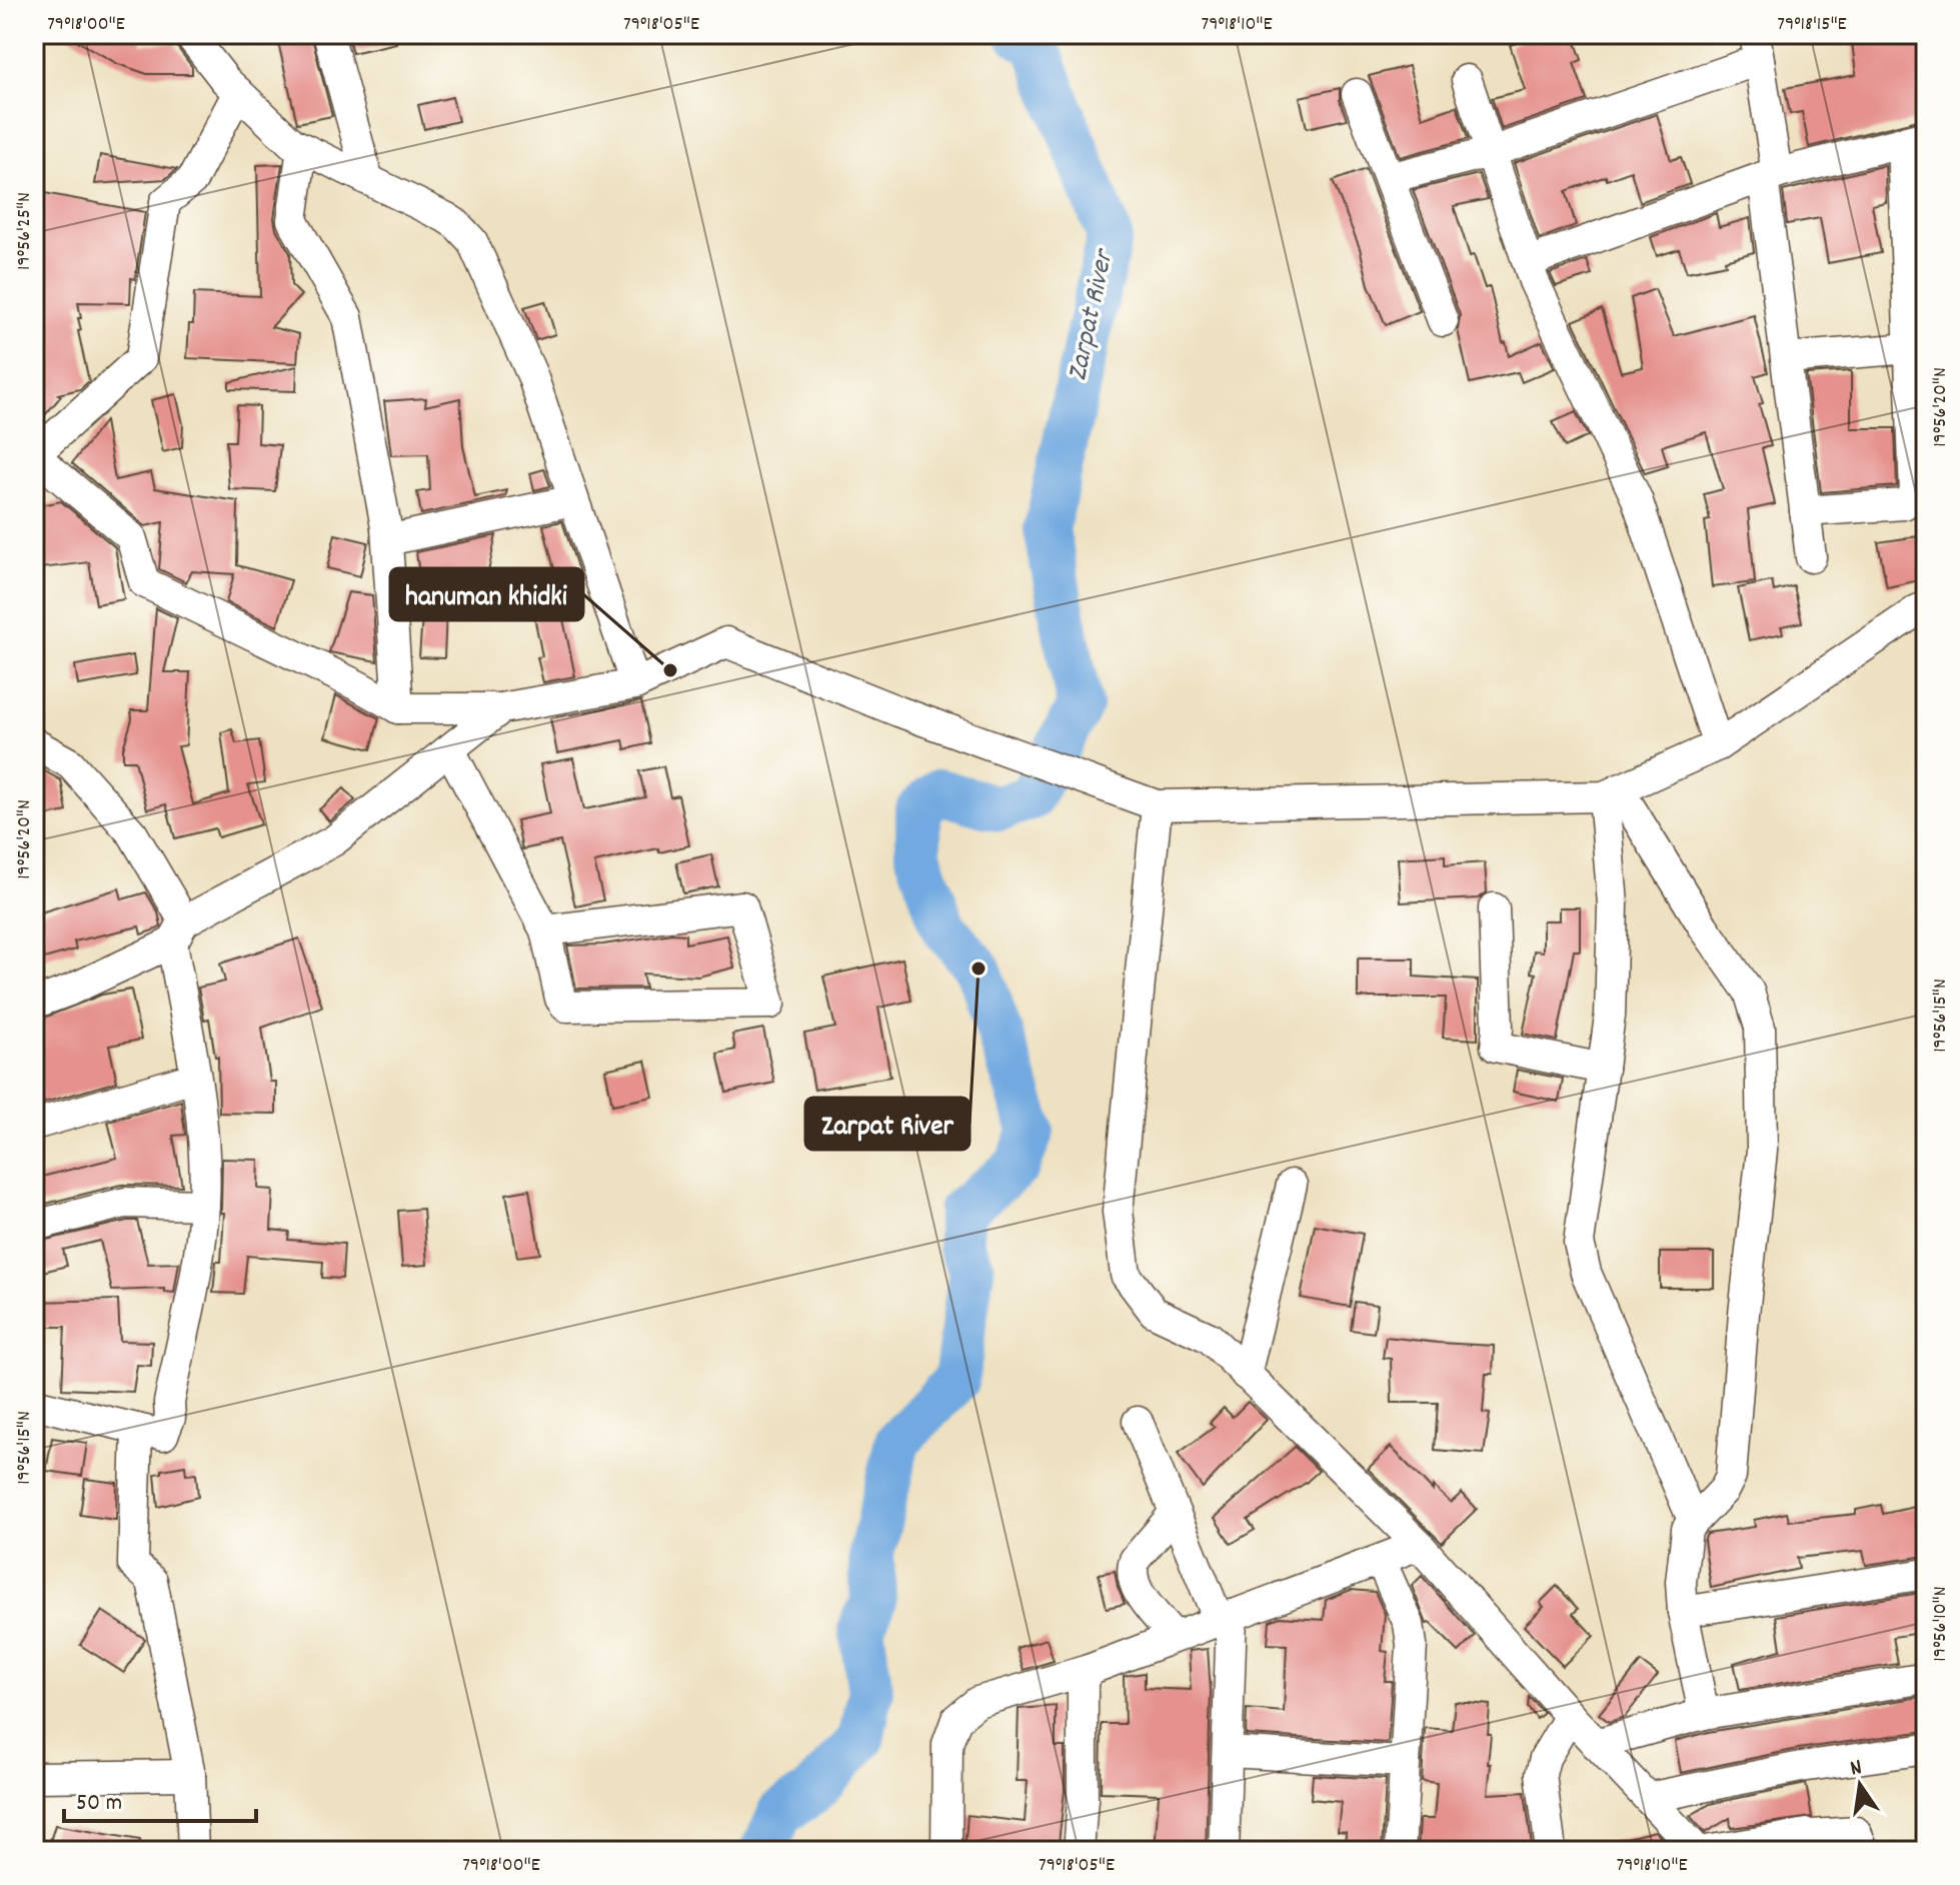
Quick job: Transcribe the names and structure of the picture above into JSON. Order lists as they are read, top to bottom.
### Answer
{
  "water": ["Zarpat River"],
  "places": ["hanuman khidki", "Zarpat River"],
  "scale_bar": "50 m",
  "north": "top",
  "coordinates": [
    "79°18'00\"E",
    "79°18'05\"E",
    "79°18'10\"E",
    "79°18'15\"E",
    "19°56'25\"N",
    "19°56'20\"N",
    "19°56'15\"N",
    "19°56'10\"N"
  ]
}
